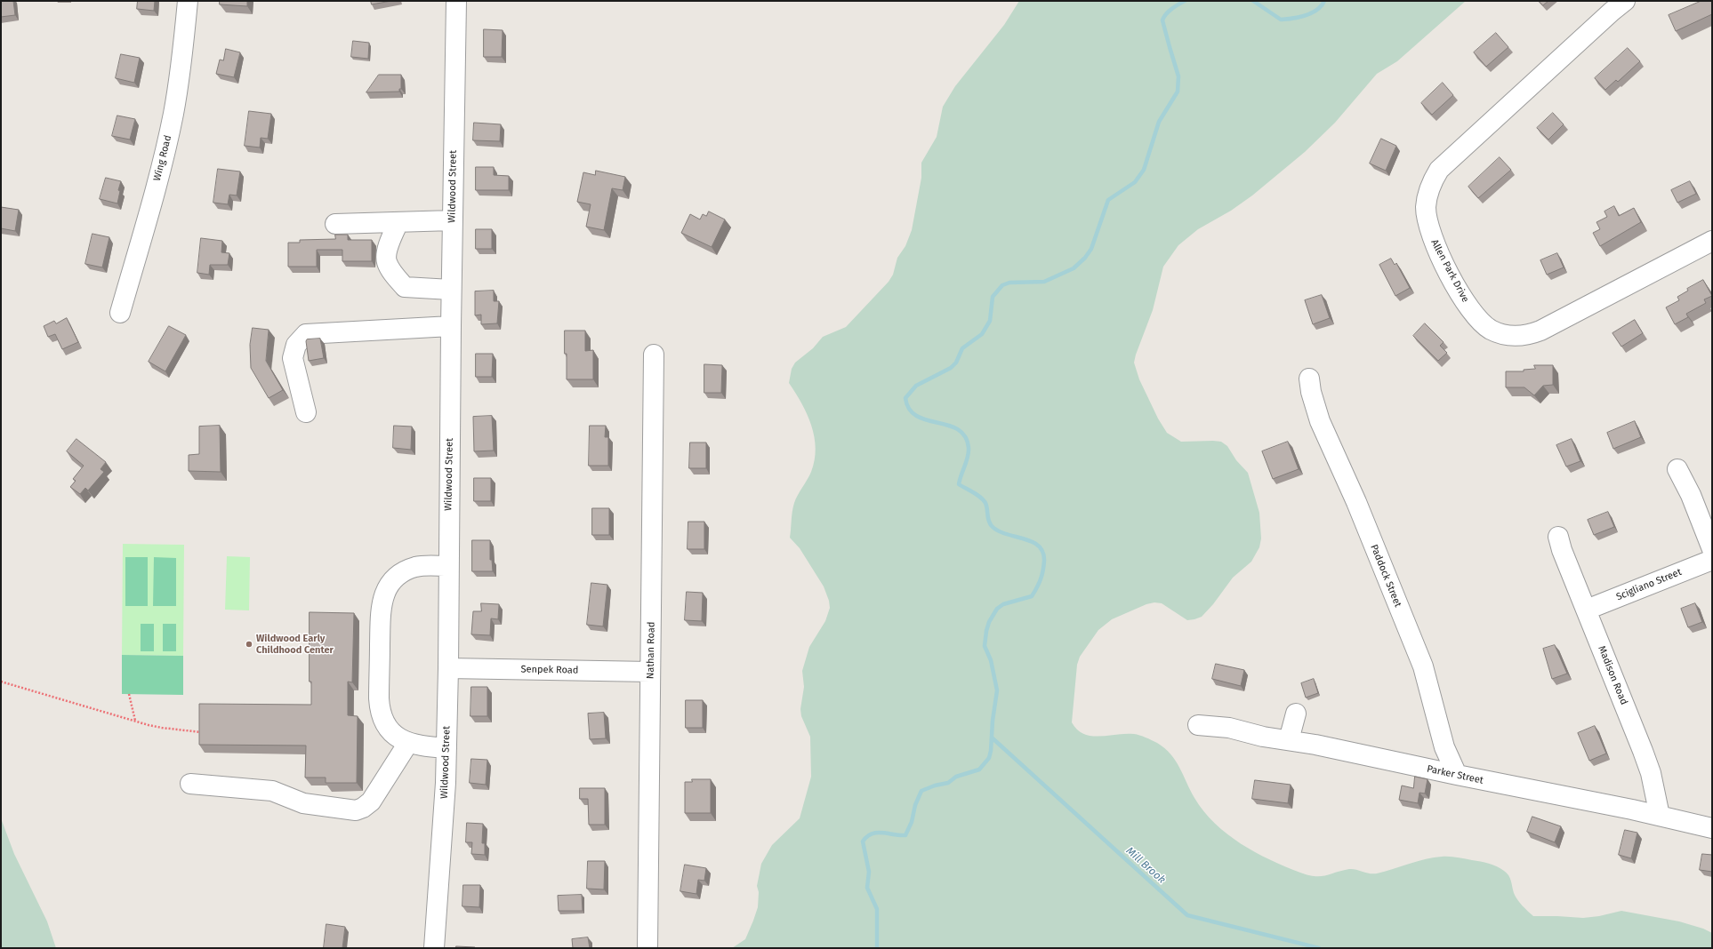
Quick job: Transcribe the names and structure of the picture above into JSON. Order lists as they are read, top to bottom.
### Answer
{
  "streets": {
    "street": [
      "Wing Road",
      "Wildwood Street",
      "Allen Park Drive",
      "Paddock Street",
      "Scigliano Street",
      "Nathan Road",
      "Senpek Road",
      "Madison Road",
      "Parker Street"
    ]
  },
  "crossings": [
    ["Wildwood Street", "Senpek Road"],
    ["Paddock Street", "Parker Street"],
    ["Scigliano Street", "Madison Road"],
    ["Nathan Road", "Senpek Road"],
    ["Madison Road", "Parker Street"]
  ],
  "water": ["Mill Brook"],
  "places": ["Wildwood Early Childhood Center"]
}
